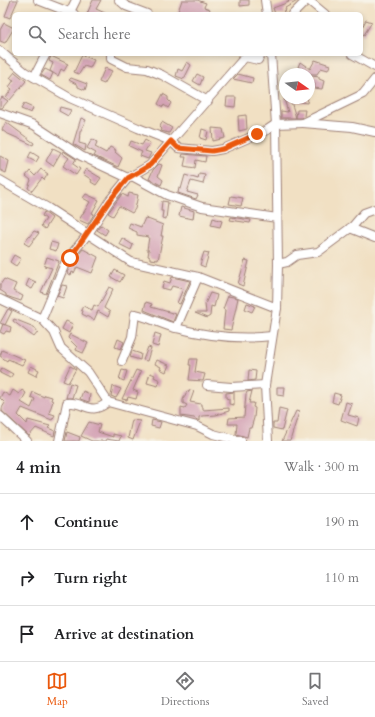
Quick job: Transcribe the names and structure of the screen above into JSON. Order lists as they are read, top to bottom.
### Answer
{
  "north": "right",
  "page": {
    "search": "Search here",
    "heading": ["4 min", "Walk · 300 m"],
    "list": [
      ["Continue", "190 m"],
      ["Turn right", "110 m"],
      "Arrive at destination"
    ],
    "nav": ["Map", "Directions", "Saved"]
  }
}
